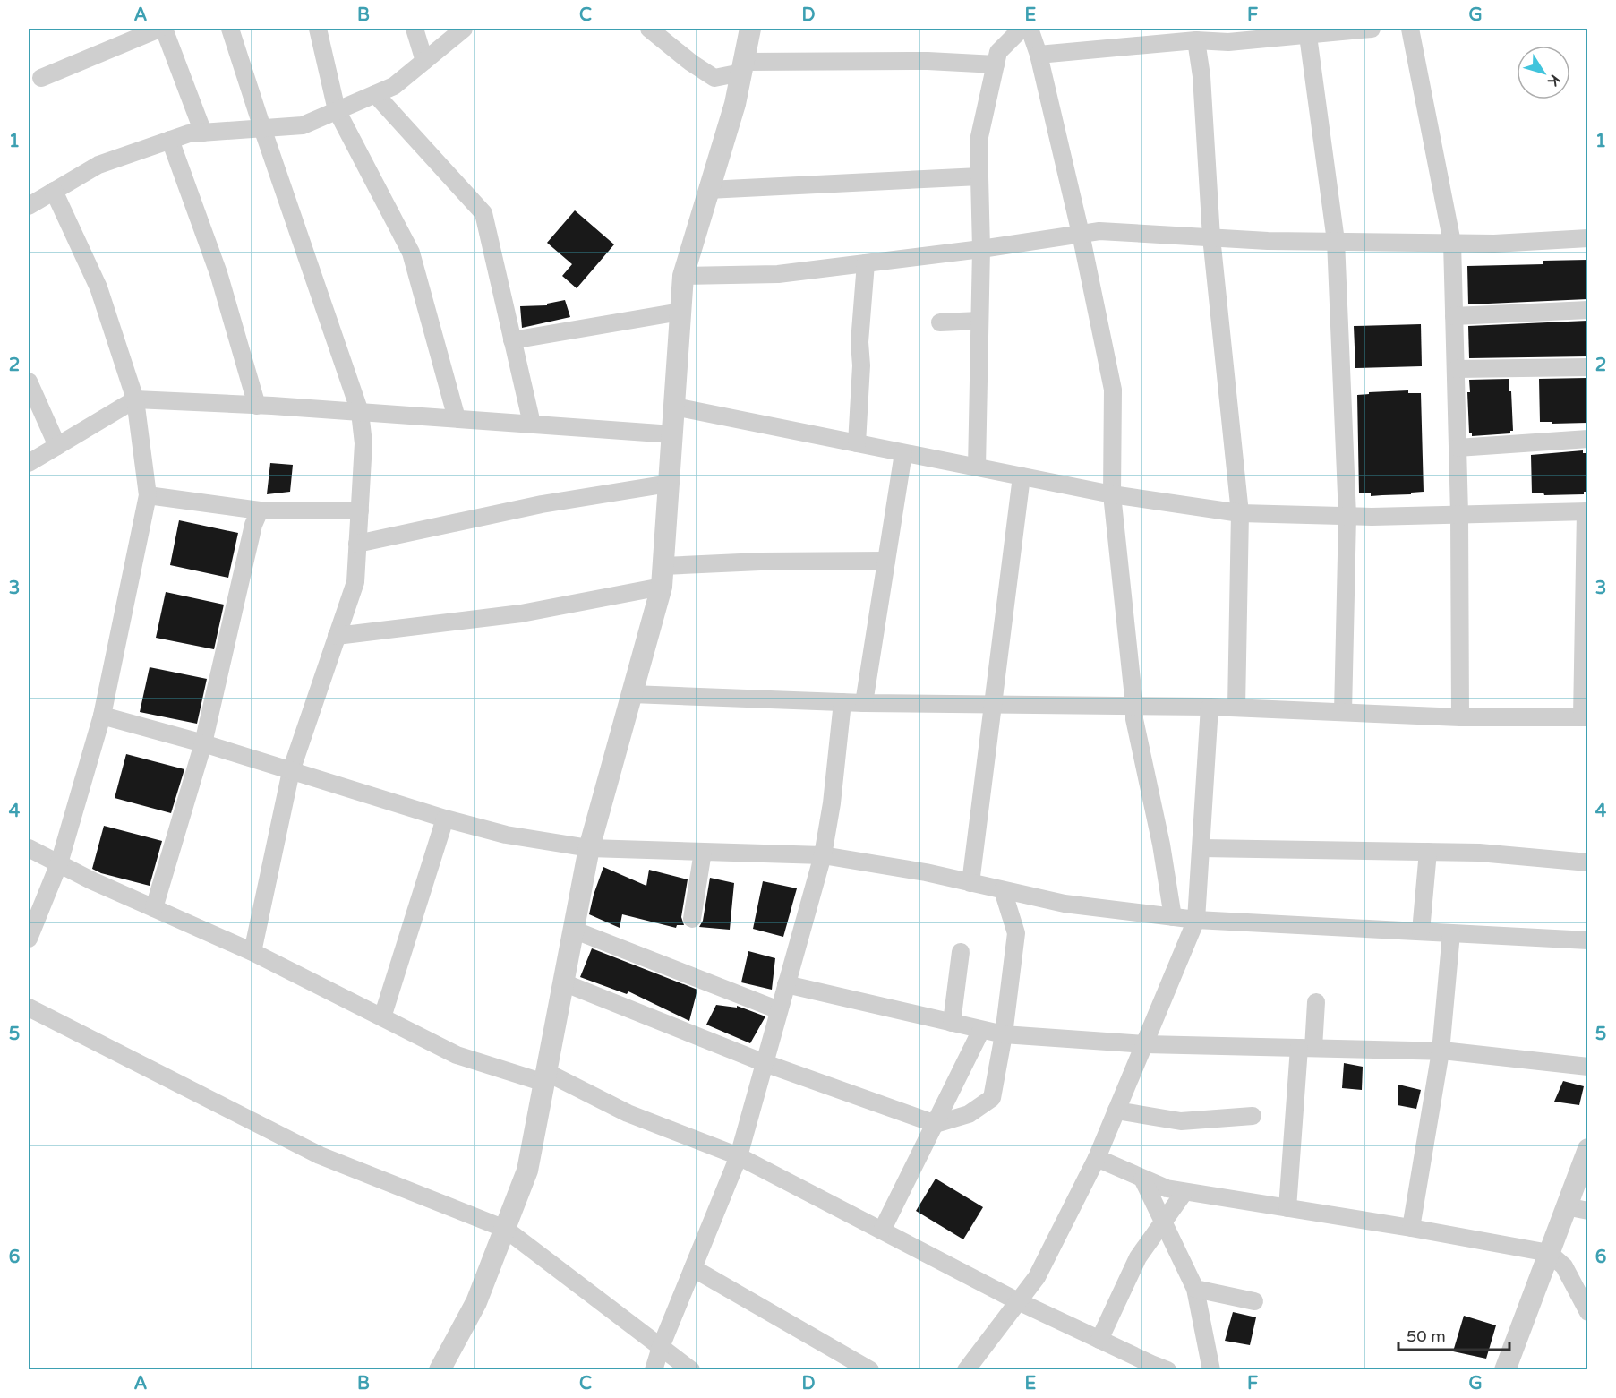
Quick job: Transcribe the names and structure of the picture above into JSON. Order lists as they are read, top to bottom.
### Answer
{
  "scale_bar": "50 m",
  "north": "bottom right",
  "grid": {
    "columns": [
      "A",
      "B",
      "C",
      "D",
      "E",
      "F",
      "G"
    ],
    "rows": [
      "1",
      "2",
      "3",
      "4",
      "5",
      "6"
    ]
  }
}
